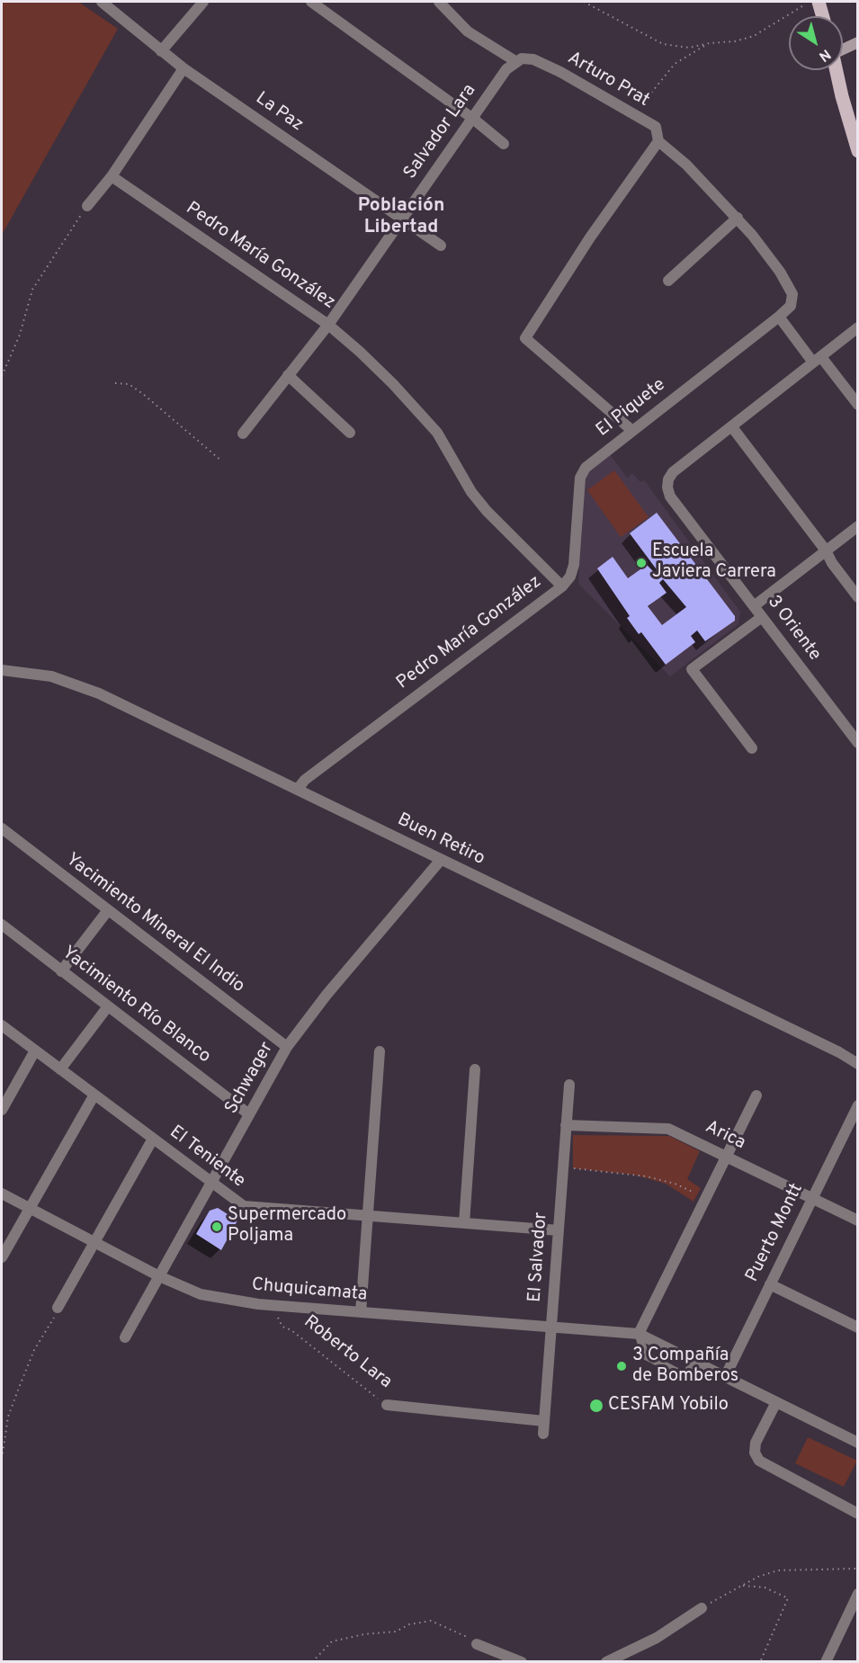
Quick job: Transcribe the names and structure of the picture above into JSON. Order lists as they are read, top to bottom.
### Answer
{
  "streets": {
    "street": [
      "Arturo Prat",
      "La Paz",
      "Salvador Lara",
      "Pedro María González",
      "El Piquete",
      "3 Oriente",
      "Buen Retiro",
      "Yacimiento Mineral El Indio",
      "Yacimiento Río Blanco",
      "Schwager",
      "Arica",
      "El Teniente",
      "Puerto Montt",
      "El Salvador",
      "Chuquicamata",
      "Roberto Lara"
    ]
  },
  "crossings": [
    ["Arturo Prat", "Salvador Lara"],
    ["Arturo Prat", "El Piquete"],
    ["La Paz", "Salvador Lara"],
    ["Salvador Lara", "Pedro María González"],
    ["Pedro María González", "El Piquete"],
    ["Pedro María González", "Buen Retiro"],
    ["Buen Retiro", "Schwager"],
    ["Yacimiento Mineral El Indio", "Schwager"],
    ["Yacimiento Río Blanco", "Schwager"],
    ["Schwager", "El Teniente"],
    ["Schwager", "Chuquicamata"],
    ["Arica", "Puerto Montt"],
    ["Arica", "El Salvador"],
    ["El Teniente", "El Salvador"],
    ["El Salvador", "Chuquicamata"],
    ["El Salvador", "Roberto Lara"],
    ["Chuquicamata", "Roberto Lara"]
  ],
  "districts": ["Población Libertad"],
  "places": [
    "Escuela Javiera Carrera",
    "Supermercado Poljama",
    "3 Compañía de Bomberos",
    "CESFAM Yobilo"
  ],
  "north": "bottom right"
}
